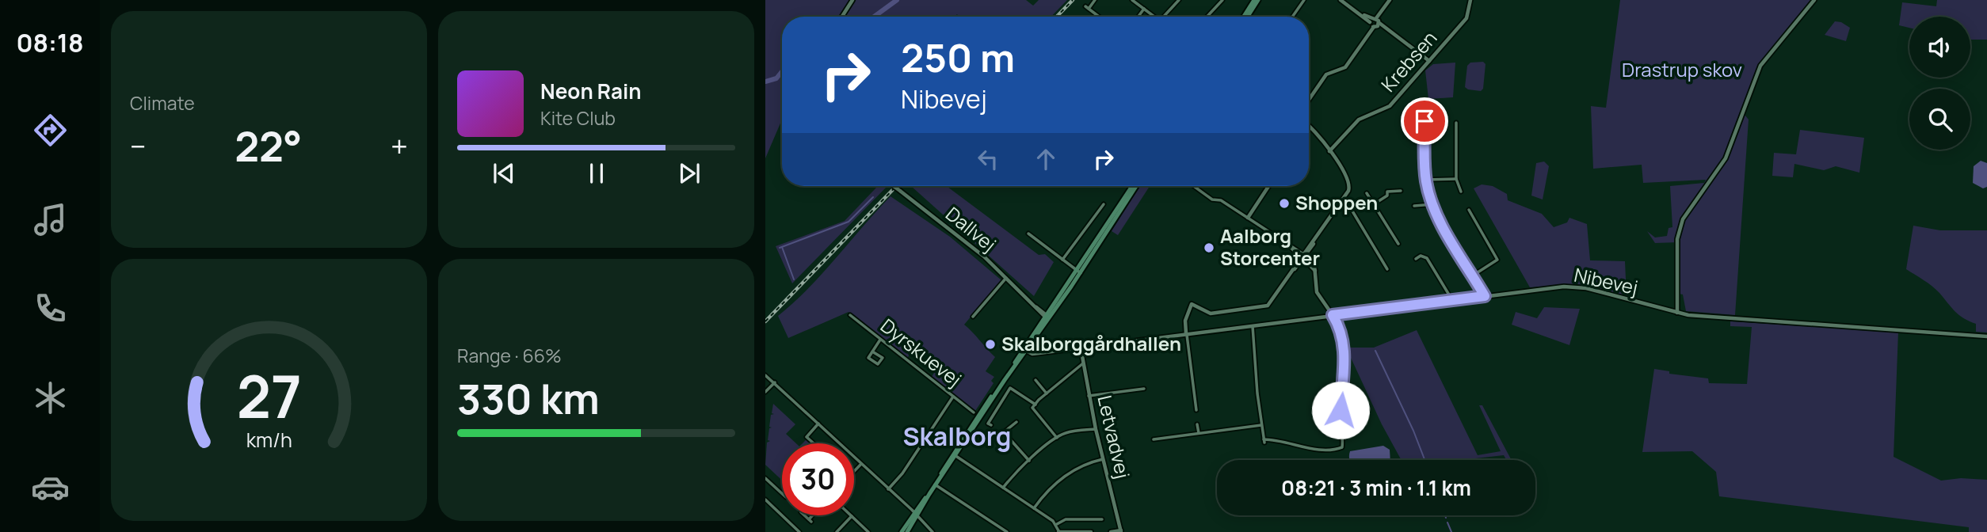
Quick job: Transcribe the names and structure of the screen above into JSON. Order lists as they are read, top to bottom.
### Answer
{
  "streets": {
    "street": [
      "Krebsen",
      "Dallvej",
      "Nibevej",
      "Dyrskuevej",
      "Letvadvej"
    ]
  },
  "crossings": [
    ["Nibevej", "Letvadvej"]
  ],
  "districts": ["Skalborg"],
  "parks": ["Drastrup skov"],
  "places": ["Shoppen", "Aalborg Storcenter", "Skalborggårdhallen"],
  "page": {
    "tabs": "08:18",
    "tile": [
      "Climate",
      ["Range · 66%", "330 km"]
    ],
    "turn": ["250 m", "Nibevej"],
    "song": ["Neon Rain", "Kite Club"],
    "heat": ["−", "22°", "+"],
    "limit": "30",
    "trip": "08:21 · 3 min · 1.1 km",
    "gauge": ["27", "km/h"]
  }
}
